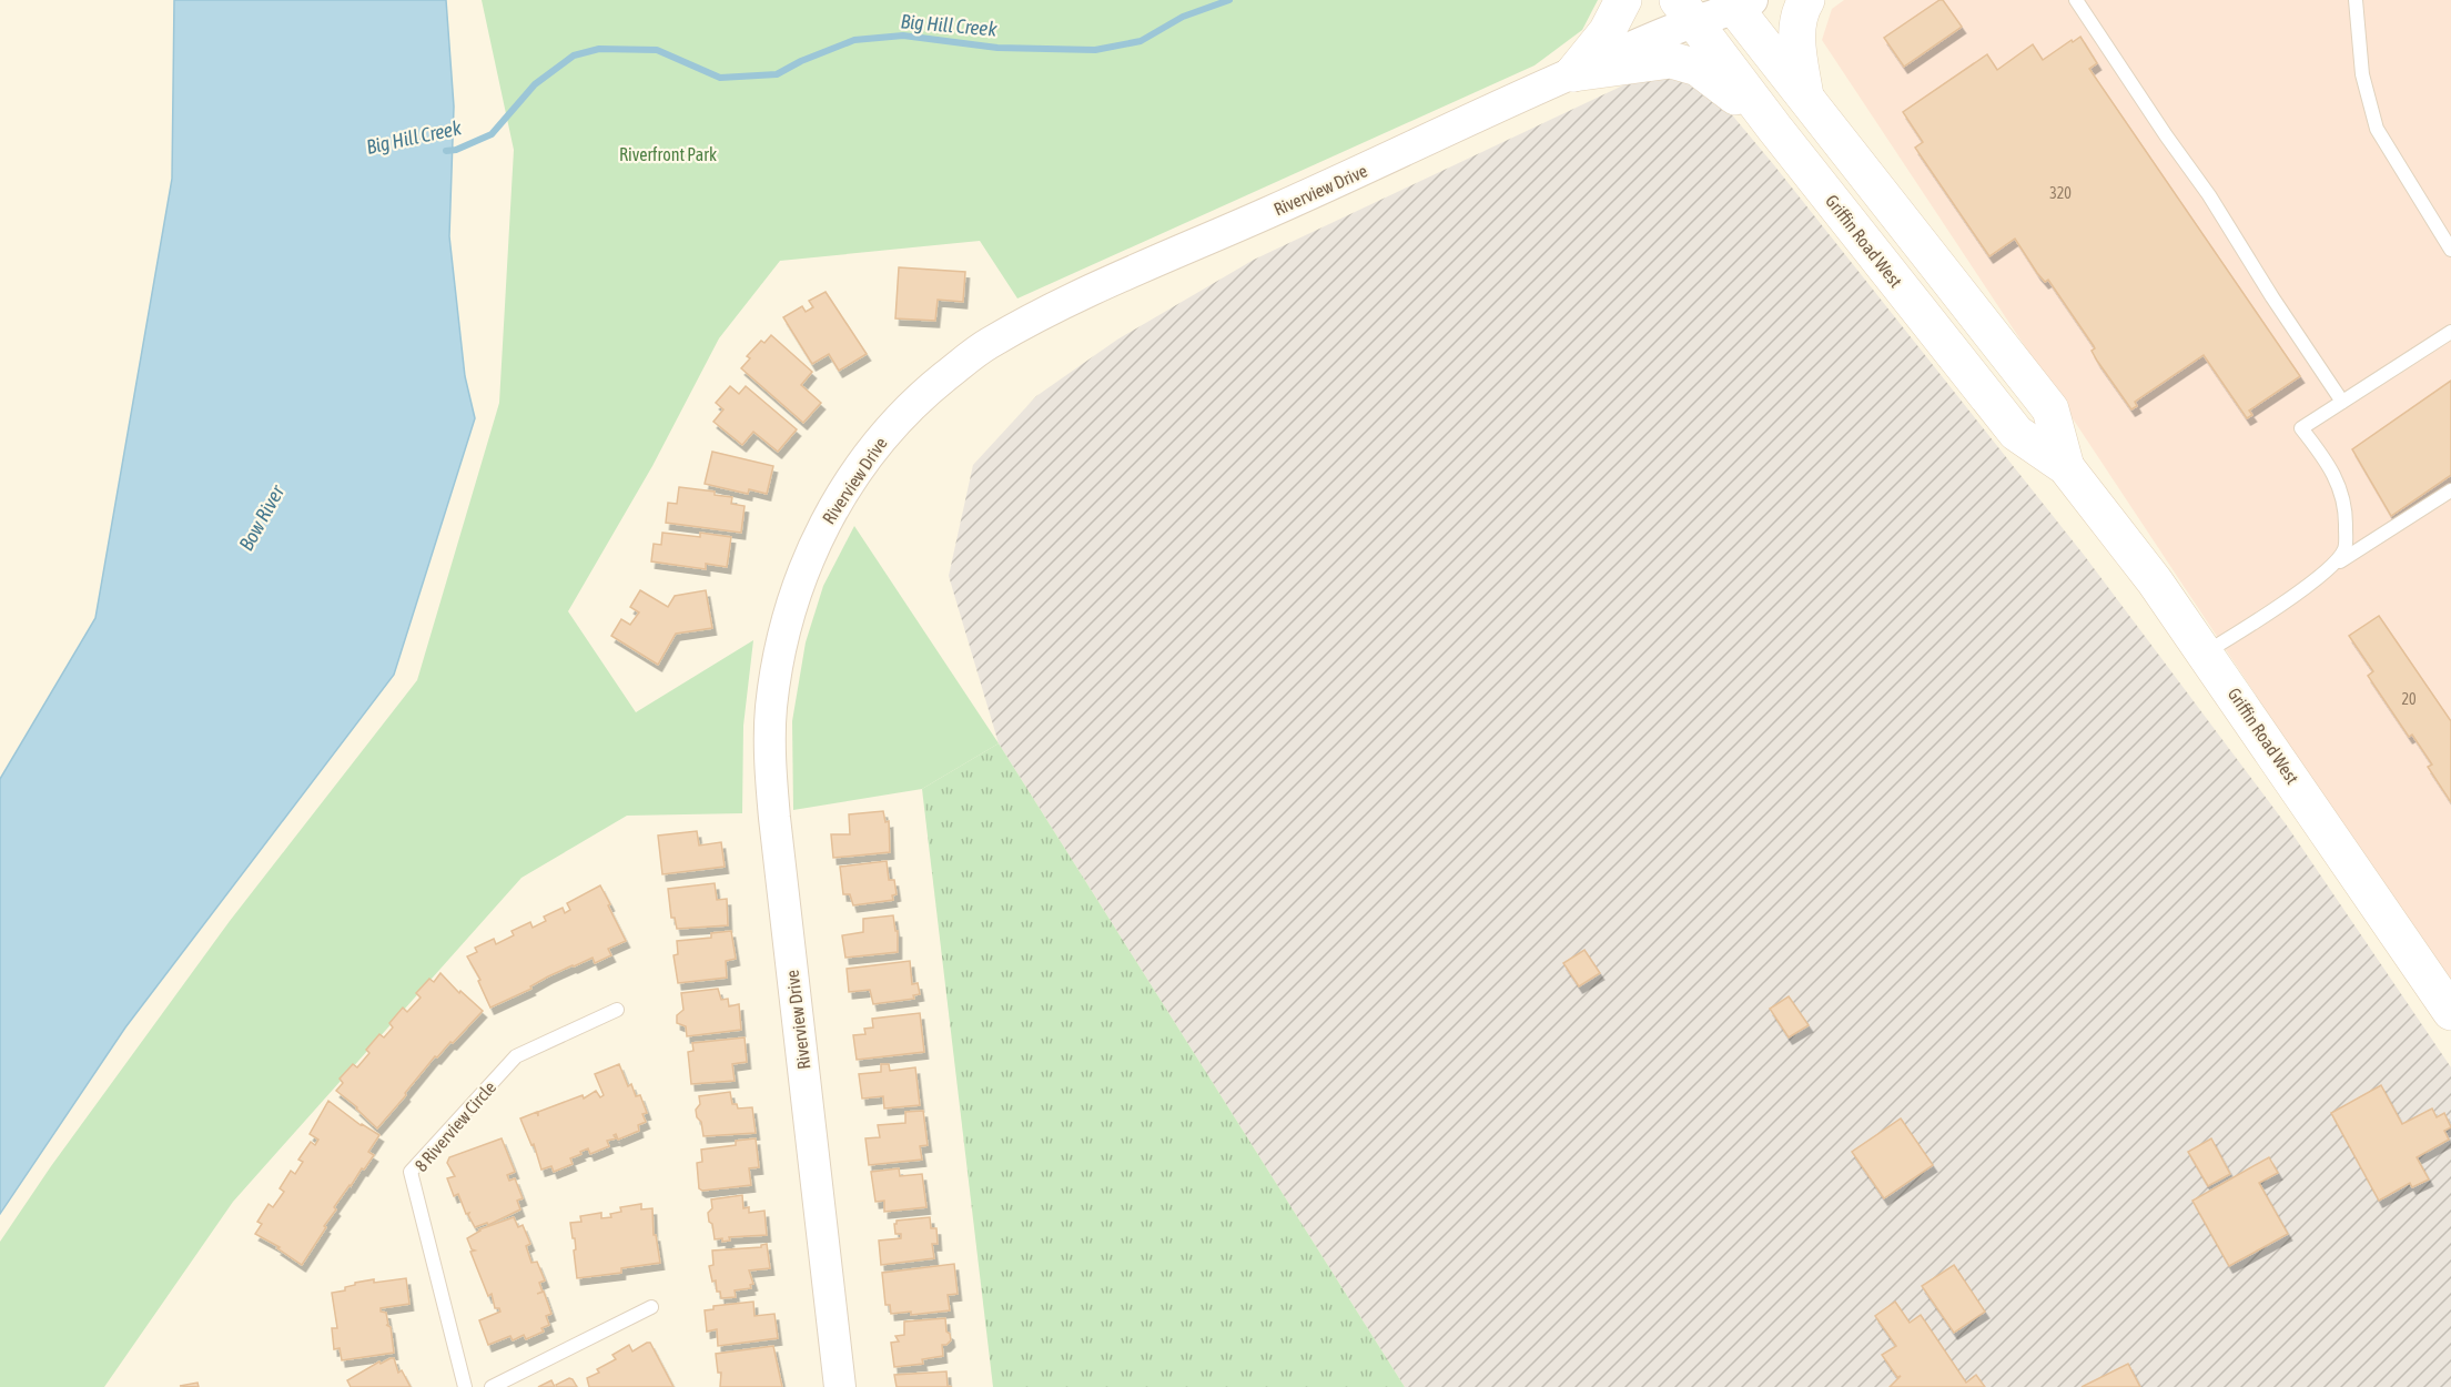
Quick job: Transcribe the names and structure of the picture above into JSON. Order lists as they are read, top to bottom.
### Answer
{
  "streets": {
    "main road": ["Griffin Road West"],
    "street": ["Riverview Drive"],
    "lane": ["8 Riverview Circle"]
  },
  "crossings": [
    ["Riverview Drive", "Griffin Road West"]
  ],
  "water": ["Big Hill Creek", "Bow River"],
  "parks": ["Riverfront Park"],
  "house_numbers": ["320", "20"]
}
